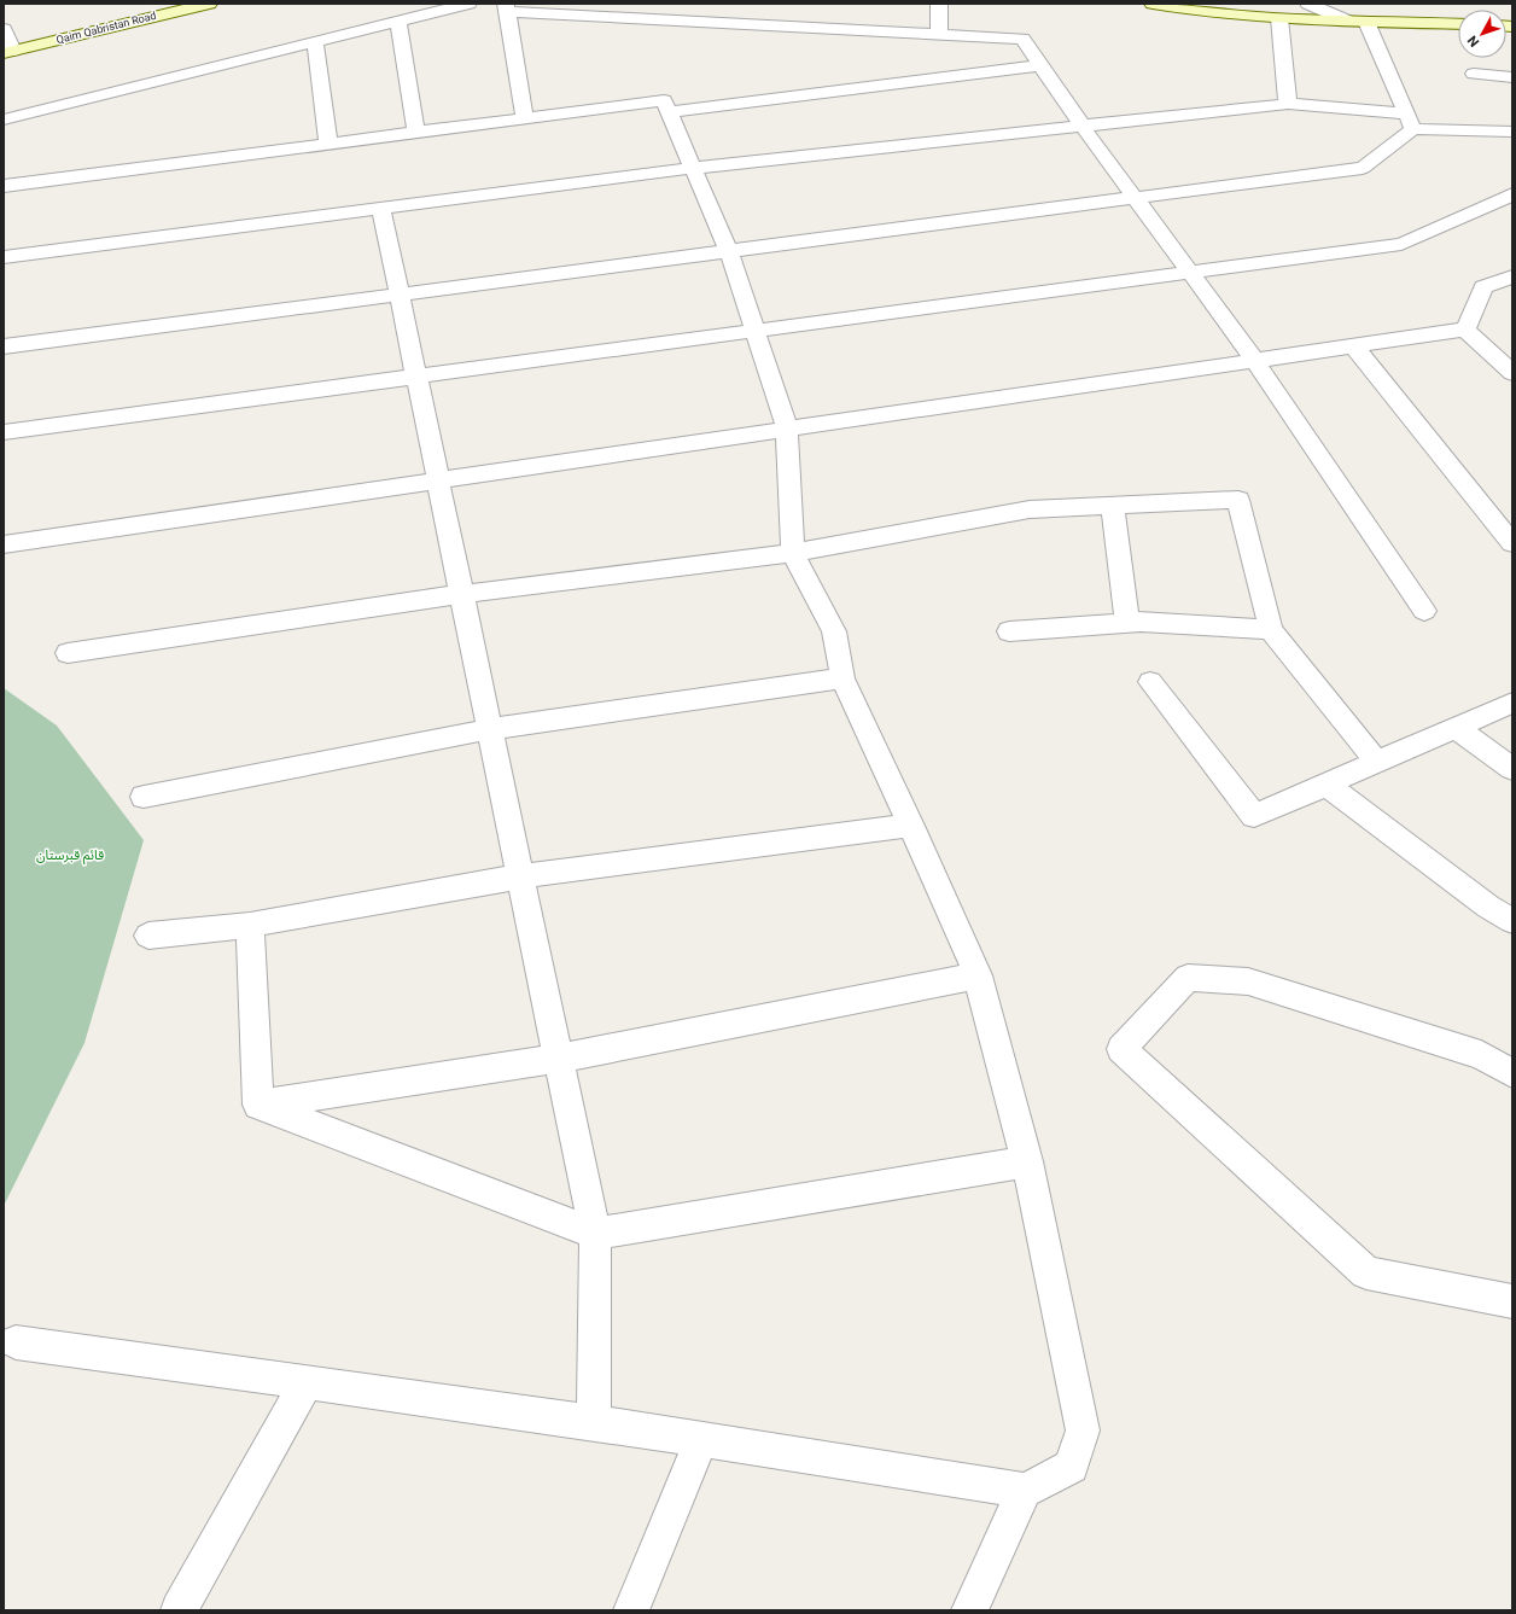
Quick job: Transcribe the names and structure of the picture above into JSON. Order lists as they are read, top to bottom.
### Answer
{
  "streets": {
    "street": ["Qaim Qabristan Road"]
  },
  "parks": ["قائم قبرستان"],
  "north": "bottom left"
}
